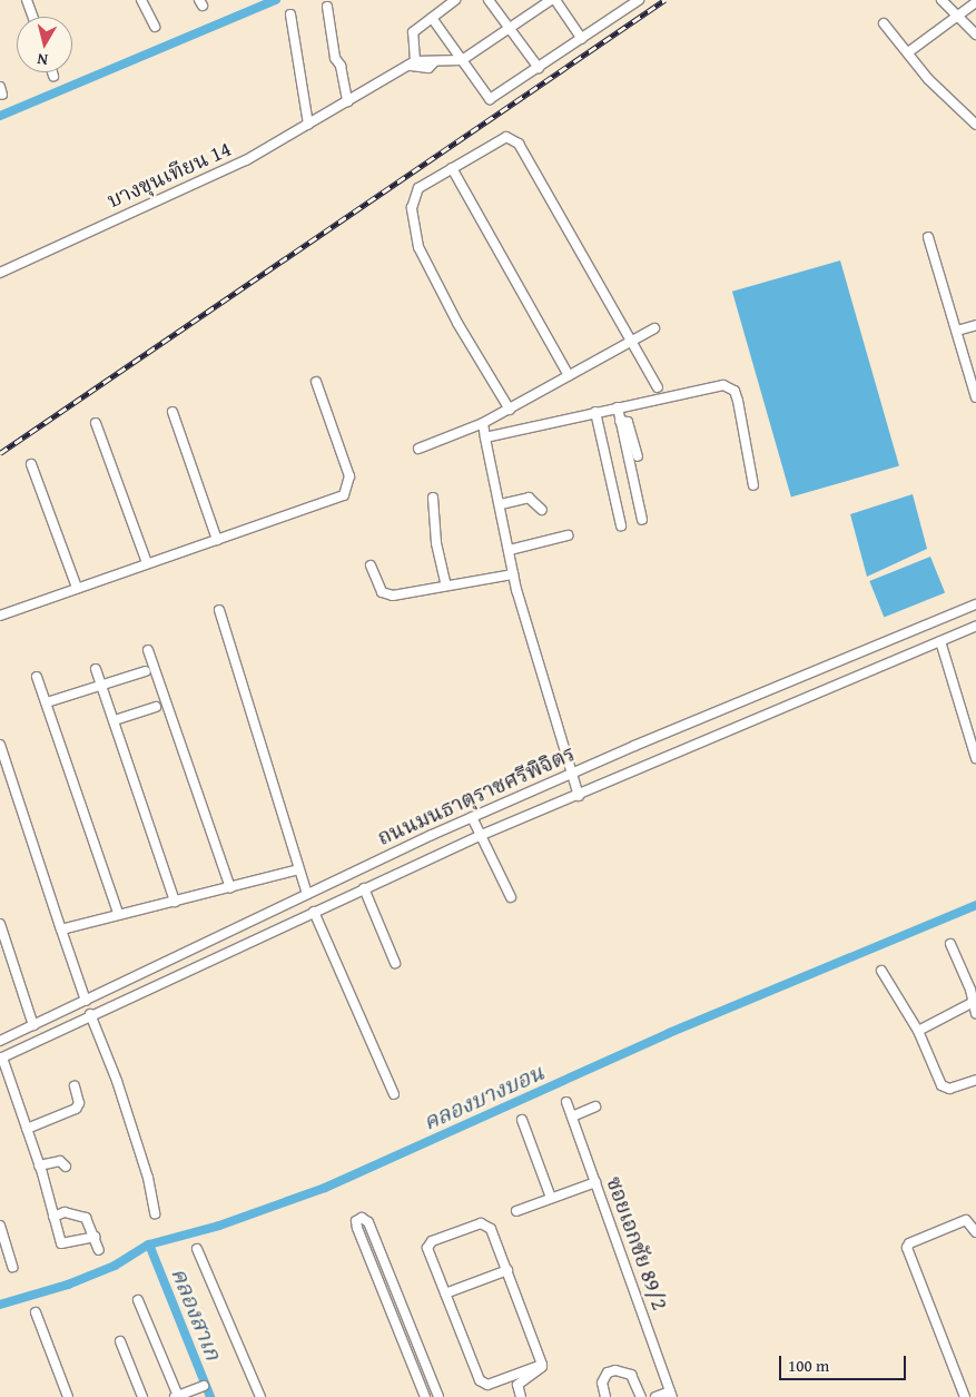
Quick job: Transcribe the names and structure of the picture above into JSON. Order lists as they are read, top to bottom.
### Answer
{
  "streets": {
    "street": ["บางขุนเทียน 14", "ถนนมนธาตุราชศรีพิจิตร", "ซอยเอกชัย 89/2"]
  },
  "water": ["คลองบางบอน", "คลองสาเก"],
  "scale_bar": "100 m",
  "north": "bottom"
}
